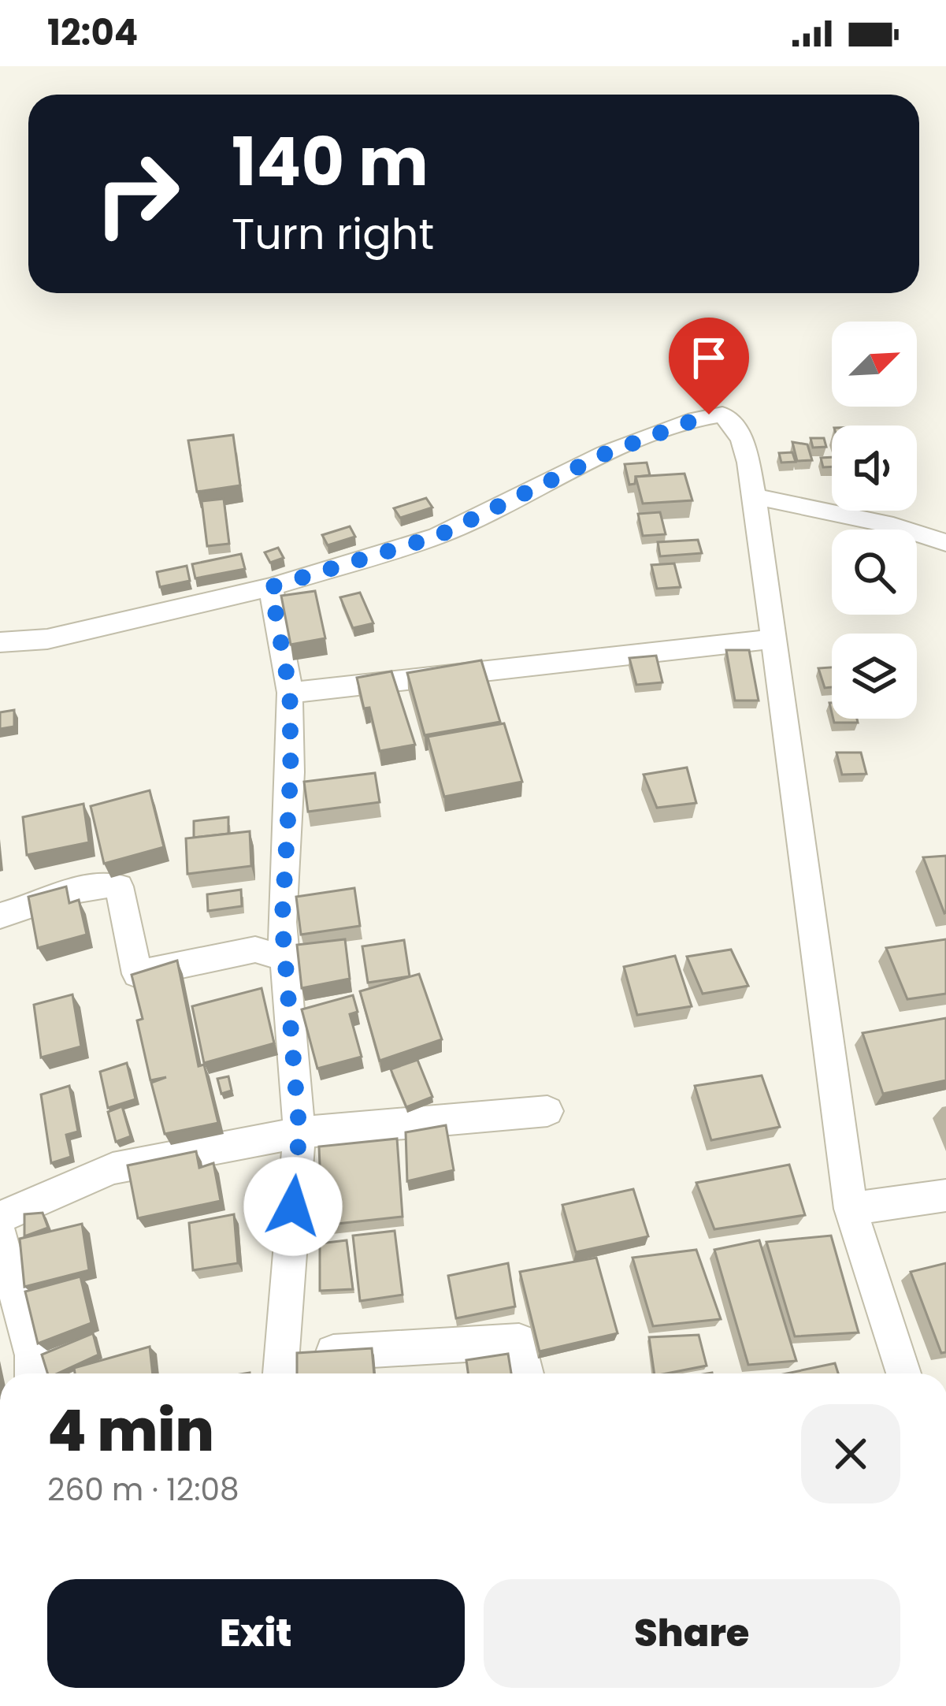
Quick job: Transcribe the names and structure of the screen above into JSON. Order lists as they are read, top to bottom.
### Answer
{
  "north": "top right",
  "page": {
    "status": "12:04",
    "turn": ["140 m", "Turn right"],
    "heading": ["4 min", "260 m · 12:08"],
    "buttons": ["Exit", "Share"]
  }
}
